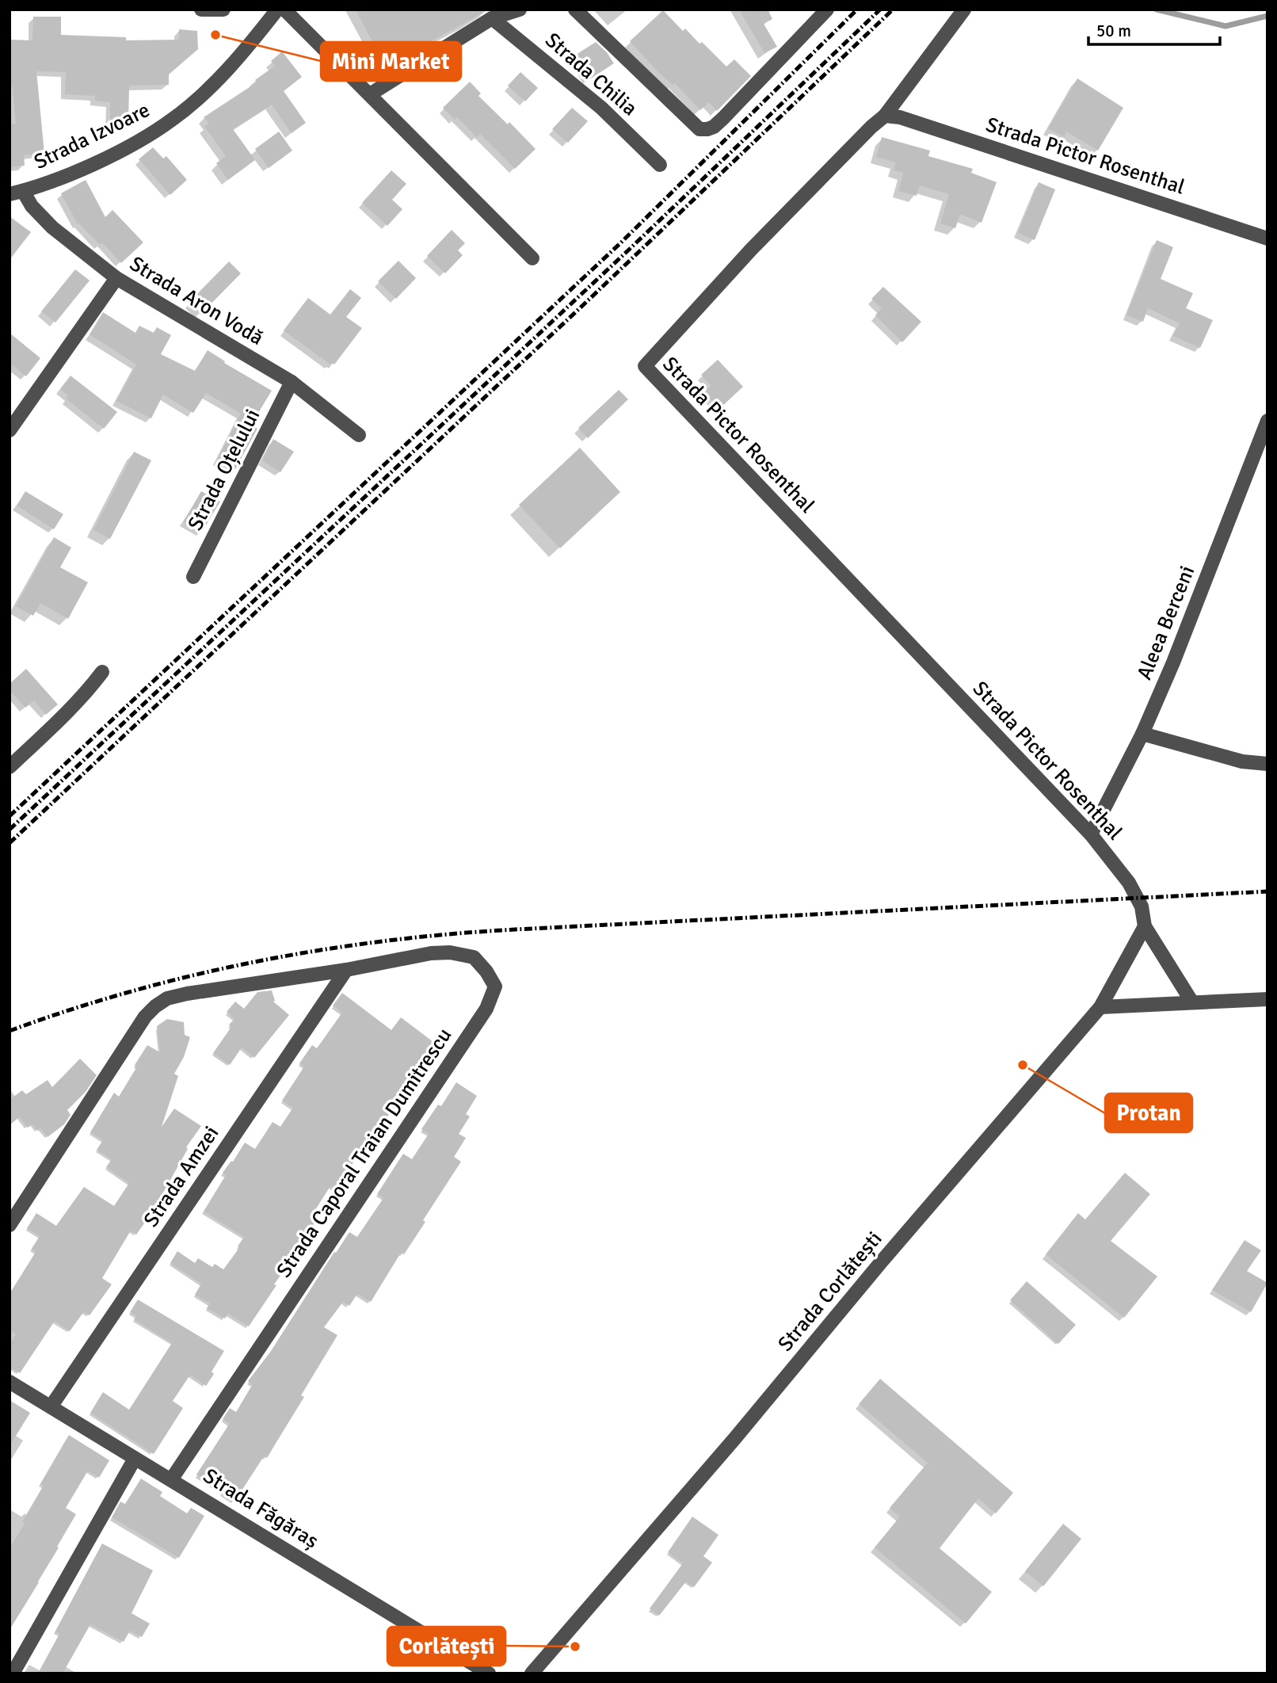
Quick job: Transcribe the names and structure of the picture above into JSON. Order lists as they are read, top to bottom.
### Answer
{
  "streets": {
    "street": [
      "Strada Chilia",
      "Strada Izvoare",
      "Strada Pictor Rosenthal",
      "Strada Aron Vodă",
      "Strada Oțelului",
      "Aleea Berceni",
      "Strada Caporal Traian Dumitrescu",
      "Strada Amzei",
      "Strada Corlătești",
      "Strada Făgăraș"
    ]
  },
  "crossings": [
    ["Strada Izvoare", "Strada Aron Vodă"],
    ["Strada Pictor Rosenthal", "Aleea Berceni"],
    ["Strada Pictor Rosenthal", "Strada Corlătești"],
    ["Strada Aron Vodă", "Strada Oțelului"],
    ["Strada Caporal Traian Dumitrescu", "Strada Amzei"],
    ["Strada Caporal Traian Dumitrescu", "Strada Făgăraș"],
    ["Strada Amzei", "Strada Făgăraș"]
  ],
  "places": ["Mini Market", "Protan", "Corlătești"],
  "scale_bar": "50 m"
}
